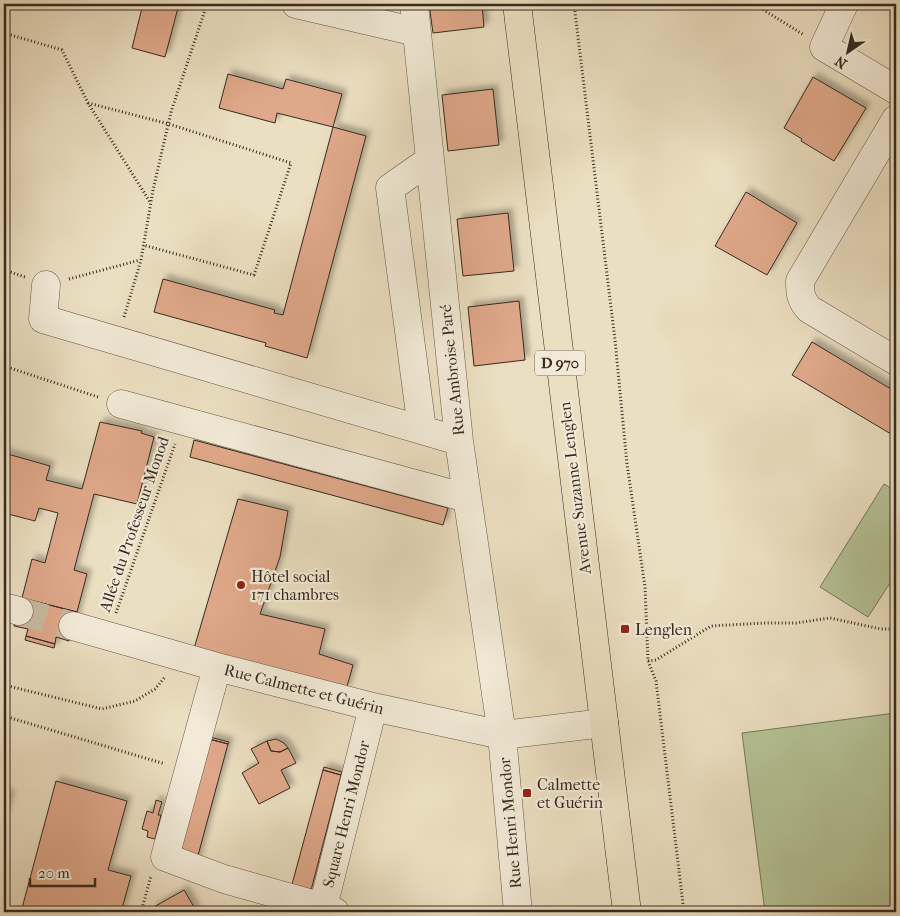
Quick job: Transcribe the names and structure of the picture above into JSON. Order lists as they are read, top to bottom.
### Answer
{
  "streets": {
    "main road": ["D 970", "Avenue Suzanne Lenglen"],
    "street": [
      "Rue Ambroise Paré",
      "Rue Calmette et Guérin",
      "Square Henri Mondor",
      "Rue Henri Mondor"
    ],
    "path": ["Allée du Professeur Monod"]
  },
  "crossings": [
    ["Rue Ambroise Paré", "Rue Calmette et Guérin"],
    ["Rue Ambroise Paré", "Rue Henri Mondor"],
    ["Avenue Suzanne Lenglen", "Rue Calmette et Guérin"],
    ["Allée du Professeur Monod", "Rue Calmette et Guérin"],
    ["Rue Calmette et Guérin", "Square Henri Mondor"],
    ["Rue Calmette et Guérin", "Rue Henri Mondor"]
  ],
  "places": {
    "other": ["Hôtel social 171 chambres"],
    "transit": ["Lenglen", "Calmette et Guérin"]
  },
  "scale_bar": "20 m",
  "north": "bottom left"
}
